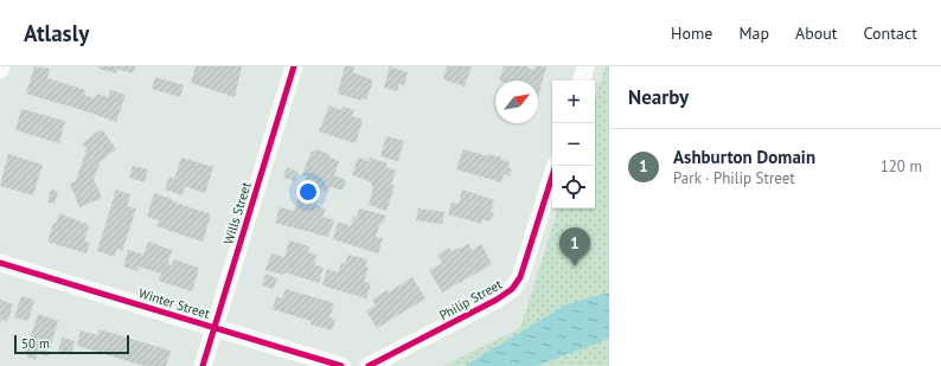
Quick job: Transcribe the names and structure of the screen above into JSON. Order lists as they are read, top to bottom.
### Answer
{
  "streets": {
    "street": ["Wills Street", "Philip Street", "Winter Street"]
  },
  "crossings": [
    ["Wills Street", "Winter Street"]
  ],
  "scale_bar": "50 m",
  "north": "top right",
  "page": {
    "header": "Atlasly",
    "nav": [
      "Home",
      "Map",
      "About",
      "Contact"
    ],
    "heading": "Nearby",
    "map_buttons": ["+", "−"],
    "list": [
      {
        "mark": "1",
        "name": "Ashburton Domain",
        "note": "Park · Philip Street",
        "value": "120 m"
      }
    ],
    "pins": "1",
    "scale": "50 m"
  }
}
